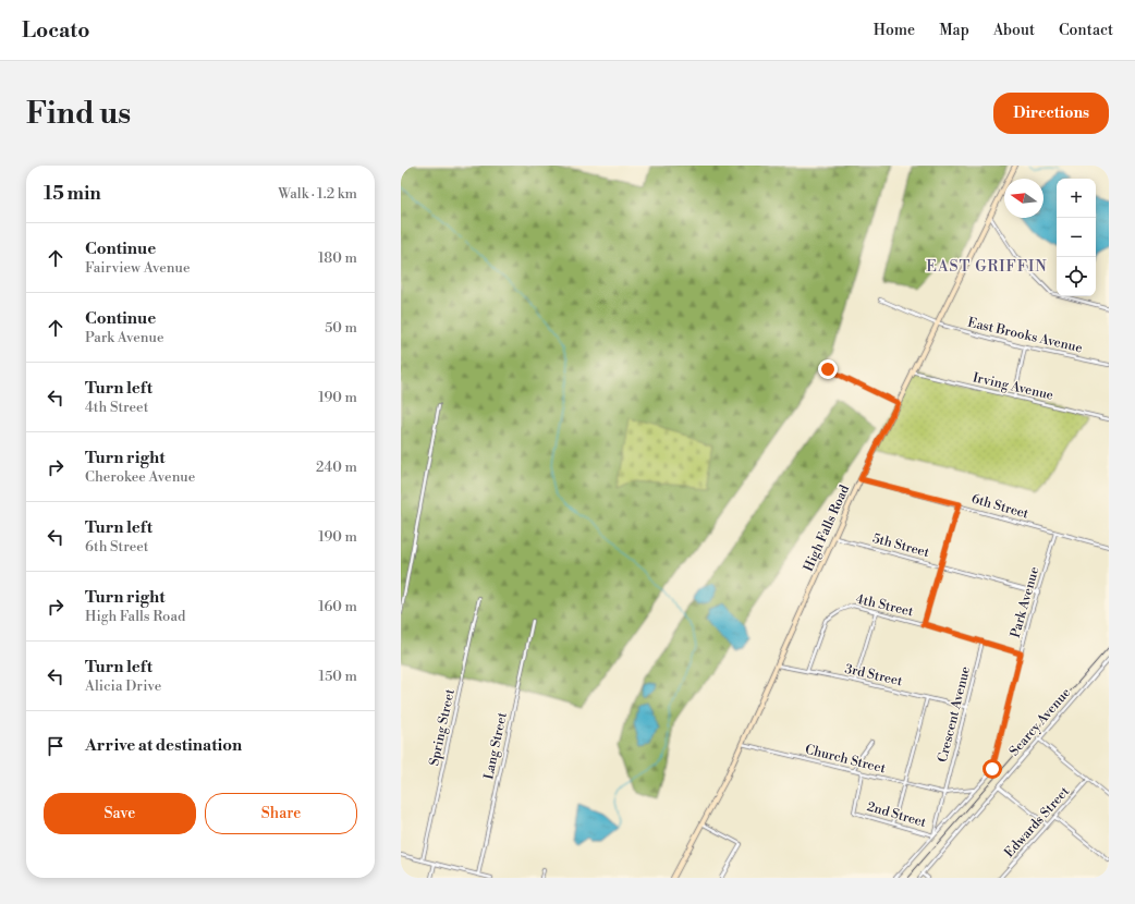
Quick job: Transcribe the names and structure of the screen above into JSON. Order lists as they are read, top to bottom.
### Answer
{
  "streets": {
    "street": [
      "East Brooks Avenue",
      "Irving Avenue",
      "6th Street",
      "High Falls Road",
      "5th Street",
      "Park Avenue",
      "4th Street",
      "3rd Street",
      "Crescent Avenue",
      "Searcy Avenue",
      "Spring Street",
      "Lang Street",
      "Church Street",
      "2nd Street",
      "Edwards Street"
    ]
  },
  "crossings": [
    ["East Brooks Avenue", "High Falls Road"],
    ["Irving Avenue", "High Falls Road"],
    ["6th Street", "High Falls Road"],
    ["6th Street", "Park Avenue"],
    ["High Falls Road", "5th Street"],
    ["High Falls Road", "3rd Street"],
    ["High Falls Road", "Church Street"],
    ["5th Street", "Park Avenue"],
    ["Park Avenue", "4th Street"],
    ["Park Avenue", "Crescent Avenue"],
    ["Park Avenue", "Church Street"],
    ["Park Avenue", "2nd Street"],
    ["4th Street", "3rd Street"],
    ["4th Street", "Crescent Avenue"],
    ["3rd Street", "Crescent Avenue"],
    ["Crescent Avenue", "Church Street"],
    ["Crescent Avenue", "2nd Street"],
    ["Church Street", "2nd Street"]
  ],
  "districts": ["EAST GRIFFIN"],
  "north": "left",
  "page": {
    "header": "Locato",
    "nav": [
      "Home",
      "Map",
      "About",
      "Contact"
    ],
    "buttons": [
      "Directions",
      ["Save", "Share"]
    ],
    "title": "Find us",
    "heading": ["15 min", "Walk · 1.2 km"],
    "map_buttons": ["+", "−"],
    "list": [
      ["Continue", "Fairview Avenue", "180 m"],
      ["Continue", "Park Avenue", "50 m"],
      ["Turn left", "4th Street", "190 m"],
      ["Turn right", "Cherokee Avenue", "240 m"],
      ["Turn left", "6th Street", "190 m"],
      ["Turn right", "High Falls Road", "160 m"],
      ["Turn left", "Alicia Drive", "150 m"],
      "Arrive at destination"
    ]
  }
}
